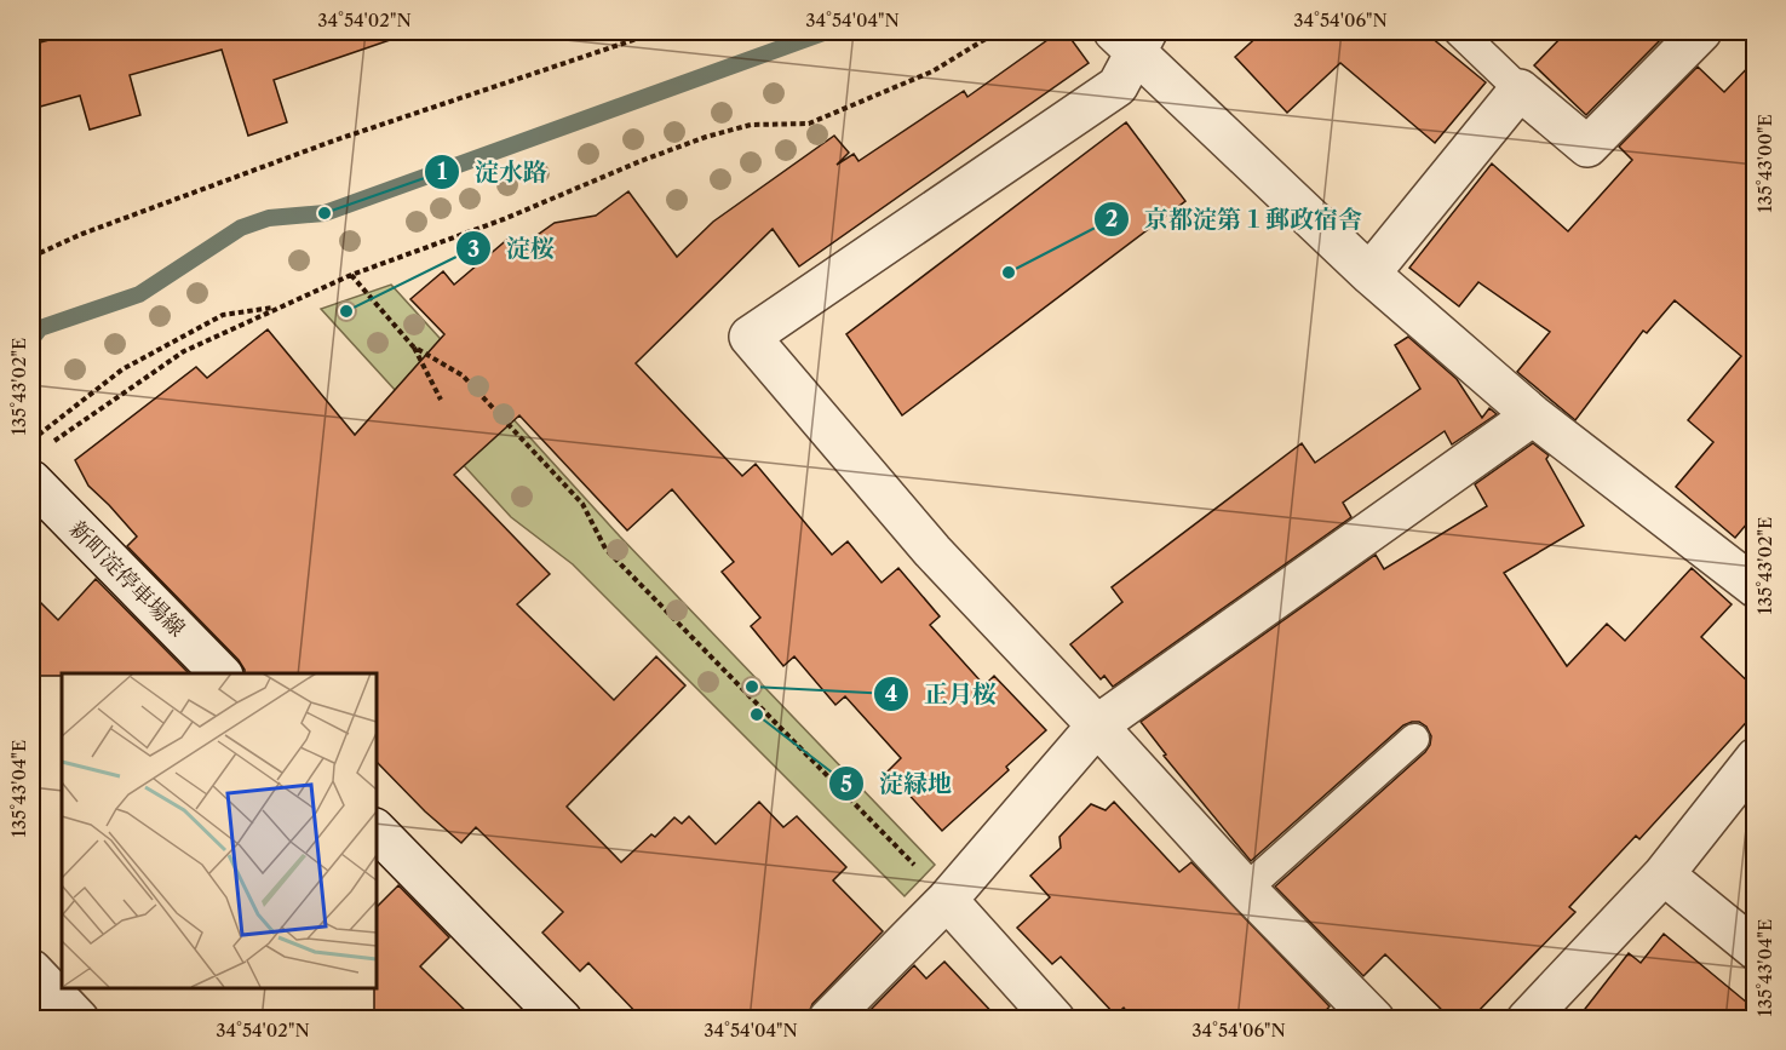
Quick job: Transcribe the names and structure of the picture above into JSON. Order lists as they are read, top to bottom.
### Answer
{
  "streets": {
    "street": ["新町淀停車場線"]
  },
  "places": [
    "淀水路",
    "京都淀第１郵政宿舎",
    "淀桜",
    "正月桜",
    "淀緑地"
  ],
  "coordinates": [
    "34°54'02\"N",
    "34°54'04\"N",
    "34°54'06\"N",
    "135°43'00\"E",
    "135°43'02\"E",
    "135°43'04\"E"
  ]
}
